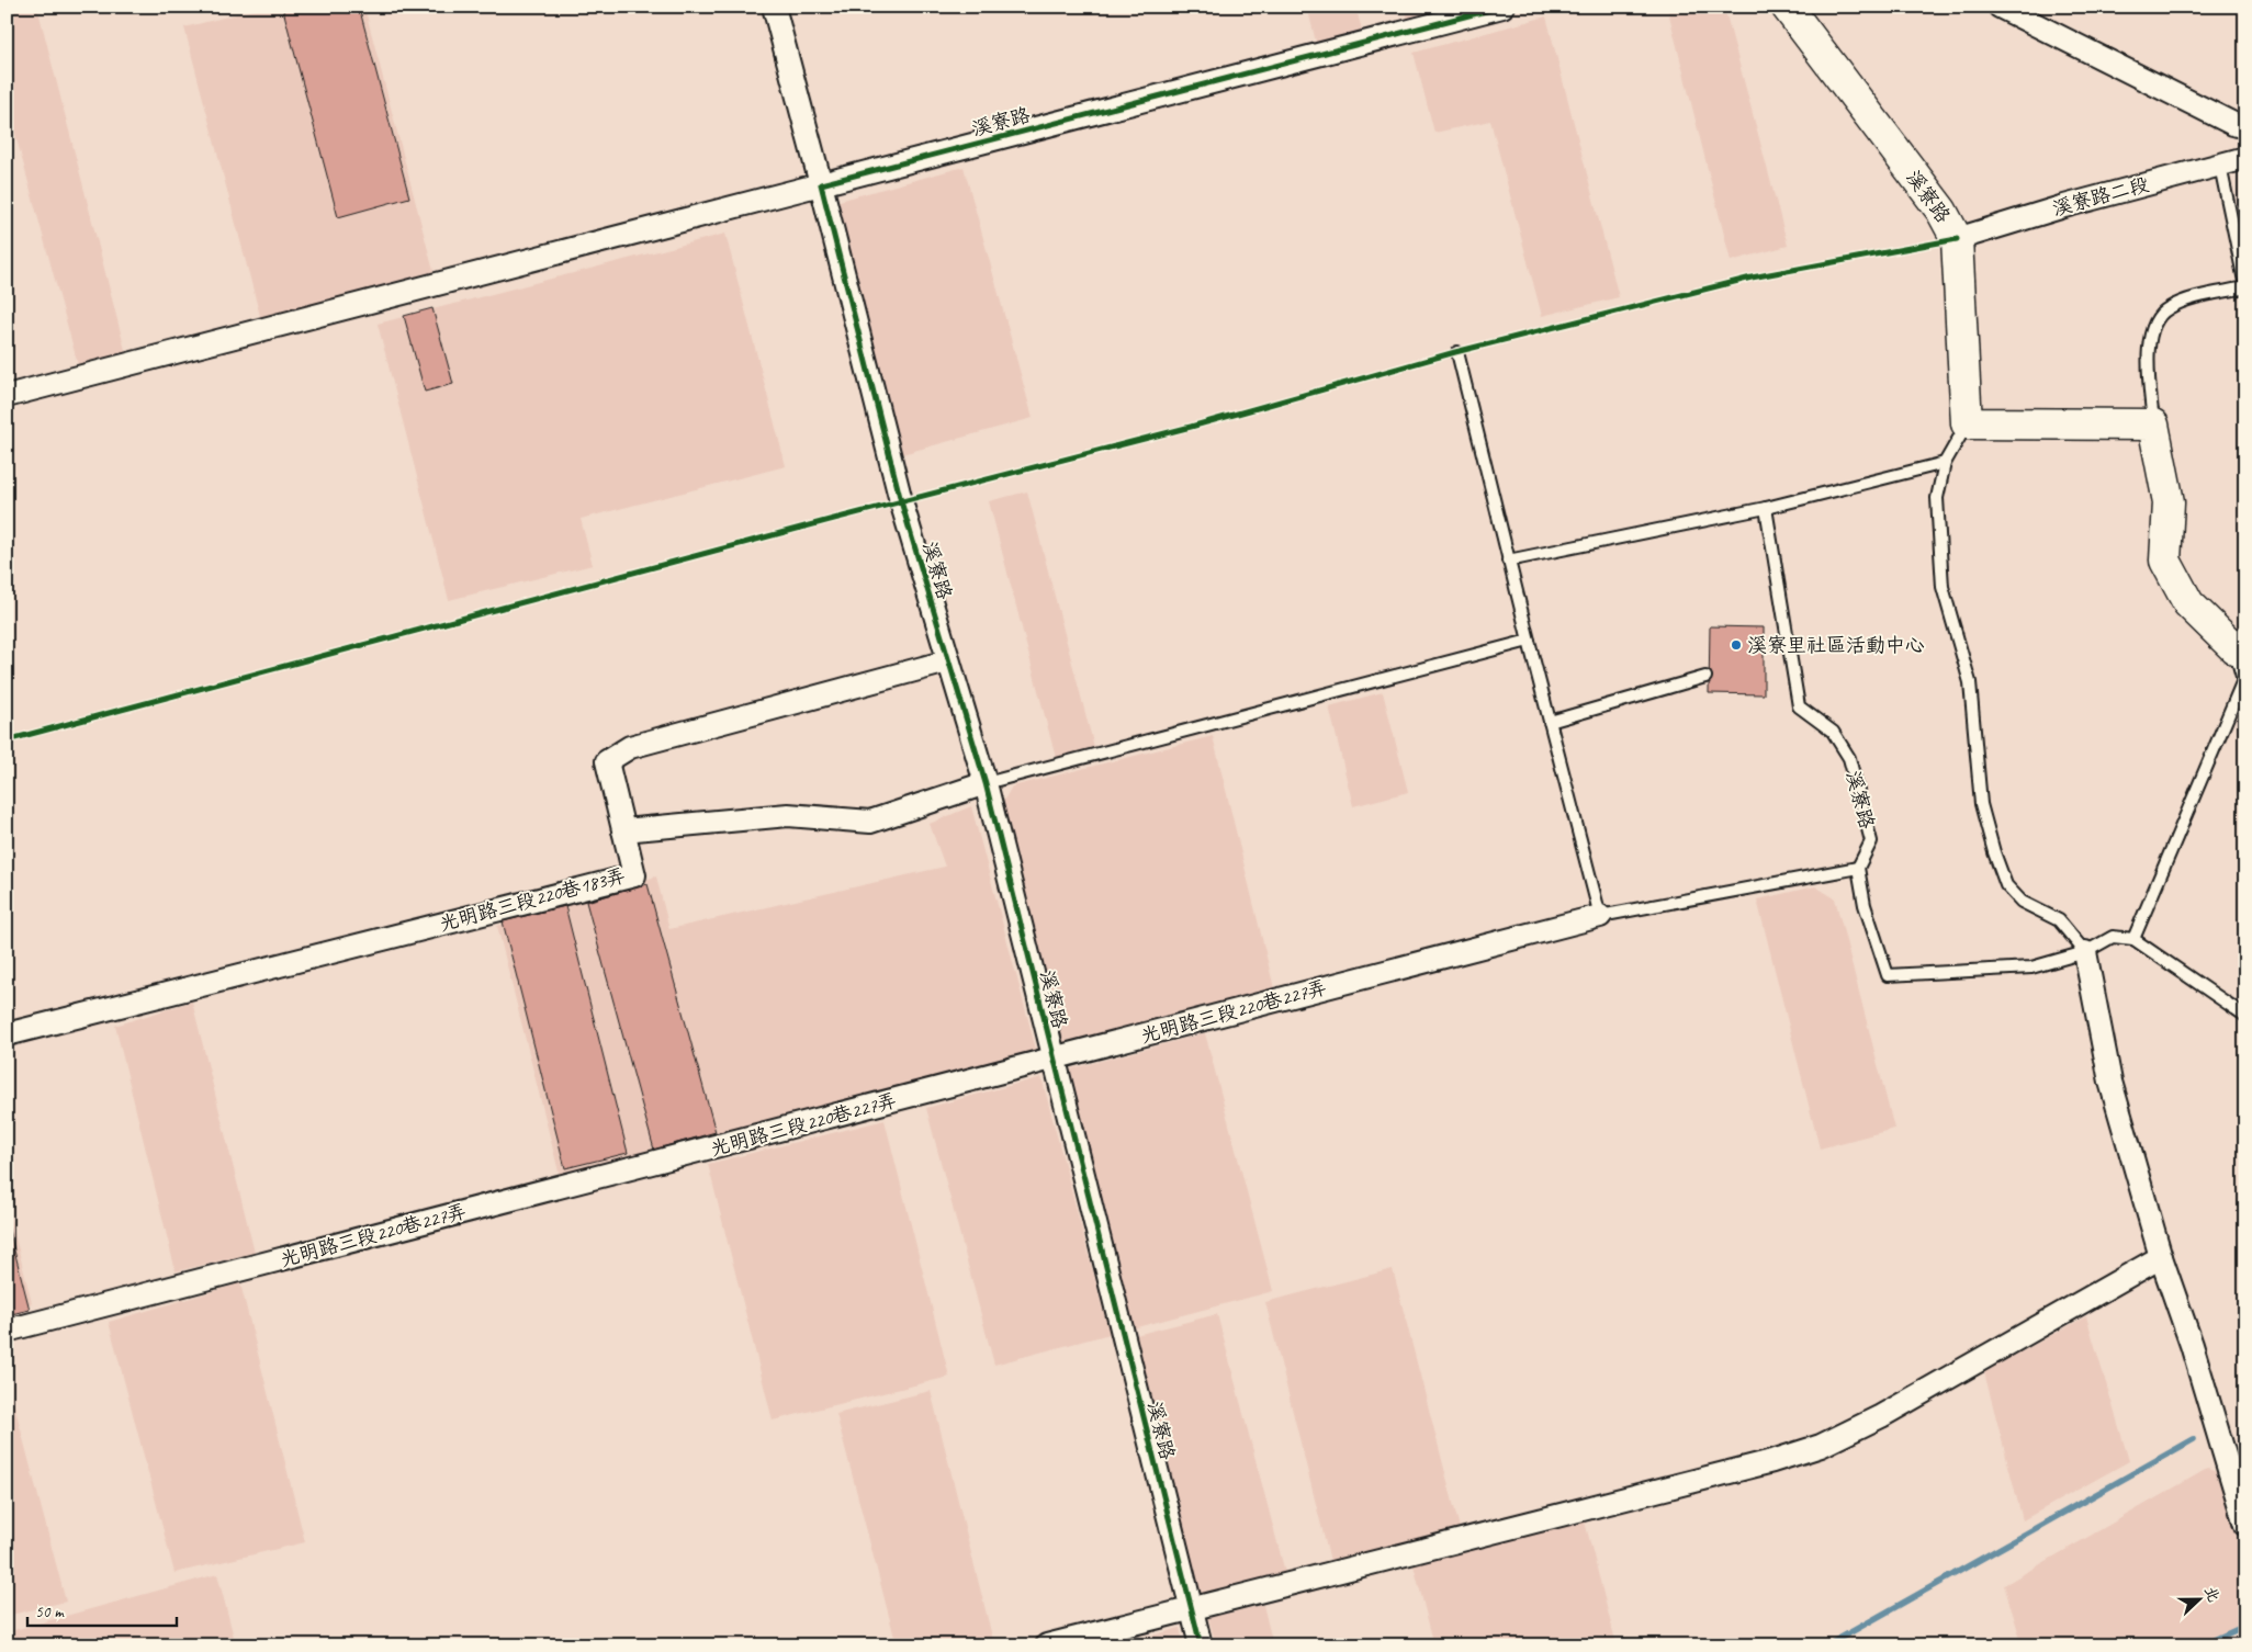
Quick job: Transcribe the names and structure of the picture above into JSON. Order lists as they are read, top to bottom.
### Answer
{
  "streets": {
    "street": [
      "溪寮路",
      "溪寮路二段",
      "光明路三段220巷183弄",
      "光明路三段220巷227弄"
    ]
  },
  "crossings": [
    ["溪寮路", "溪寮路二段"],
    ["溪寮路", "光明路三段220巷183弄"],
    ["溪寮路", "光明路三段220巷227弄"]
  ],
  "places": ["溪寮里社區活動中心"],
  "scale_bar": "50 m",
  "north": "right"
}
